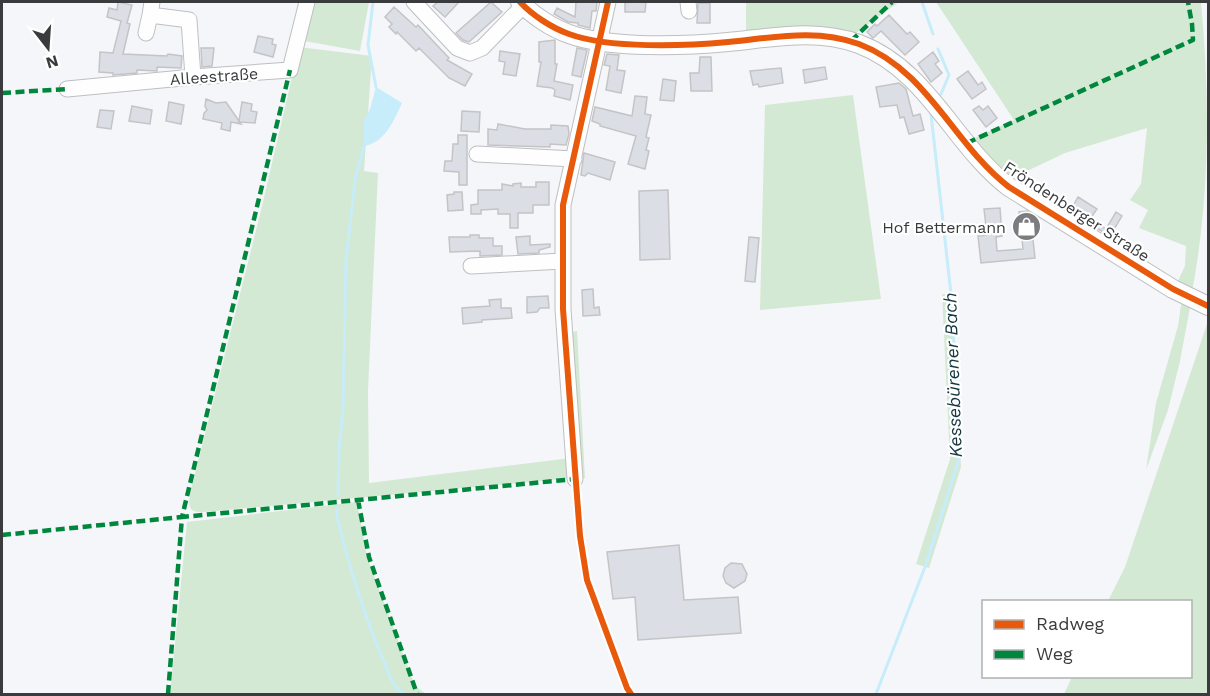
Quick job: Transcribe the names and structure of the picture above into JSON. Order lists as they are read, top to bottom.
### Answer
{
  "streets": {
    "main road": ["Fröndenberger Straße"],
    "street": ["Alleestraße"]
  },
  "water": ["Kessebürener Bach"],
  "places": {
    "shop": ["Hof Bettermann"]
  },
  "legend": ["Radweg", "Weg"],
  "north": "bottom"
}
